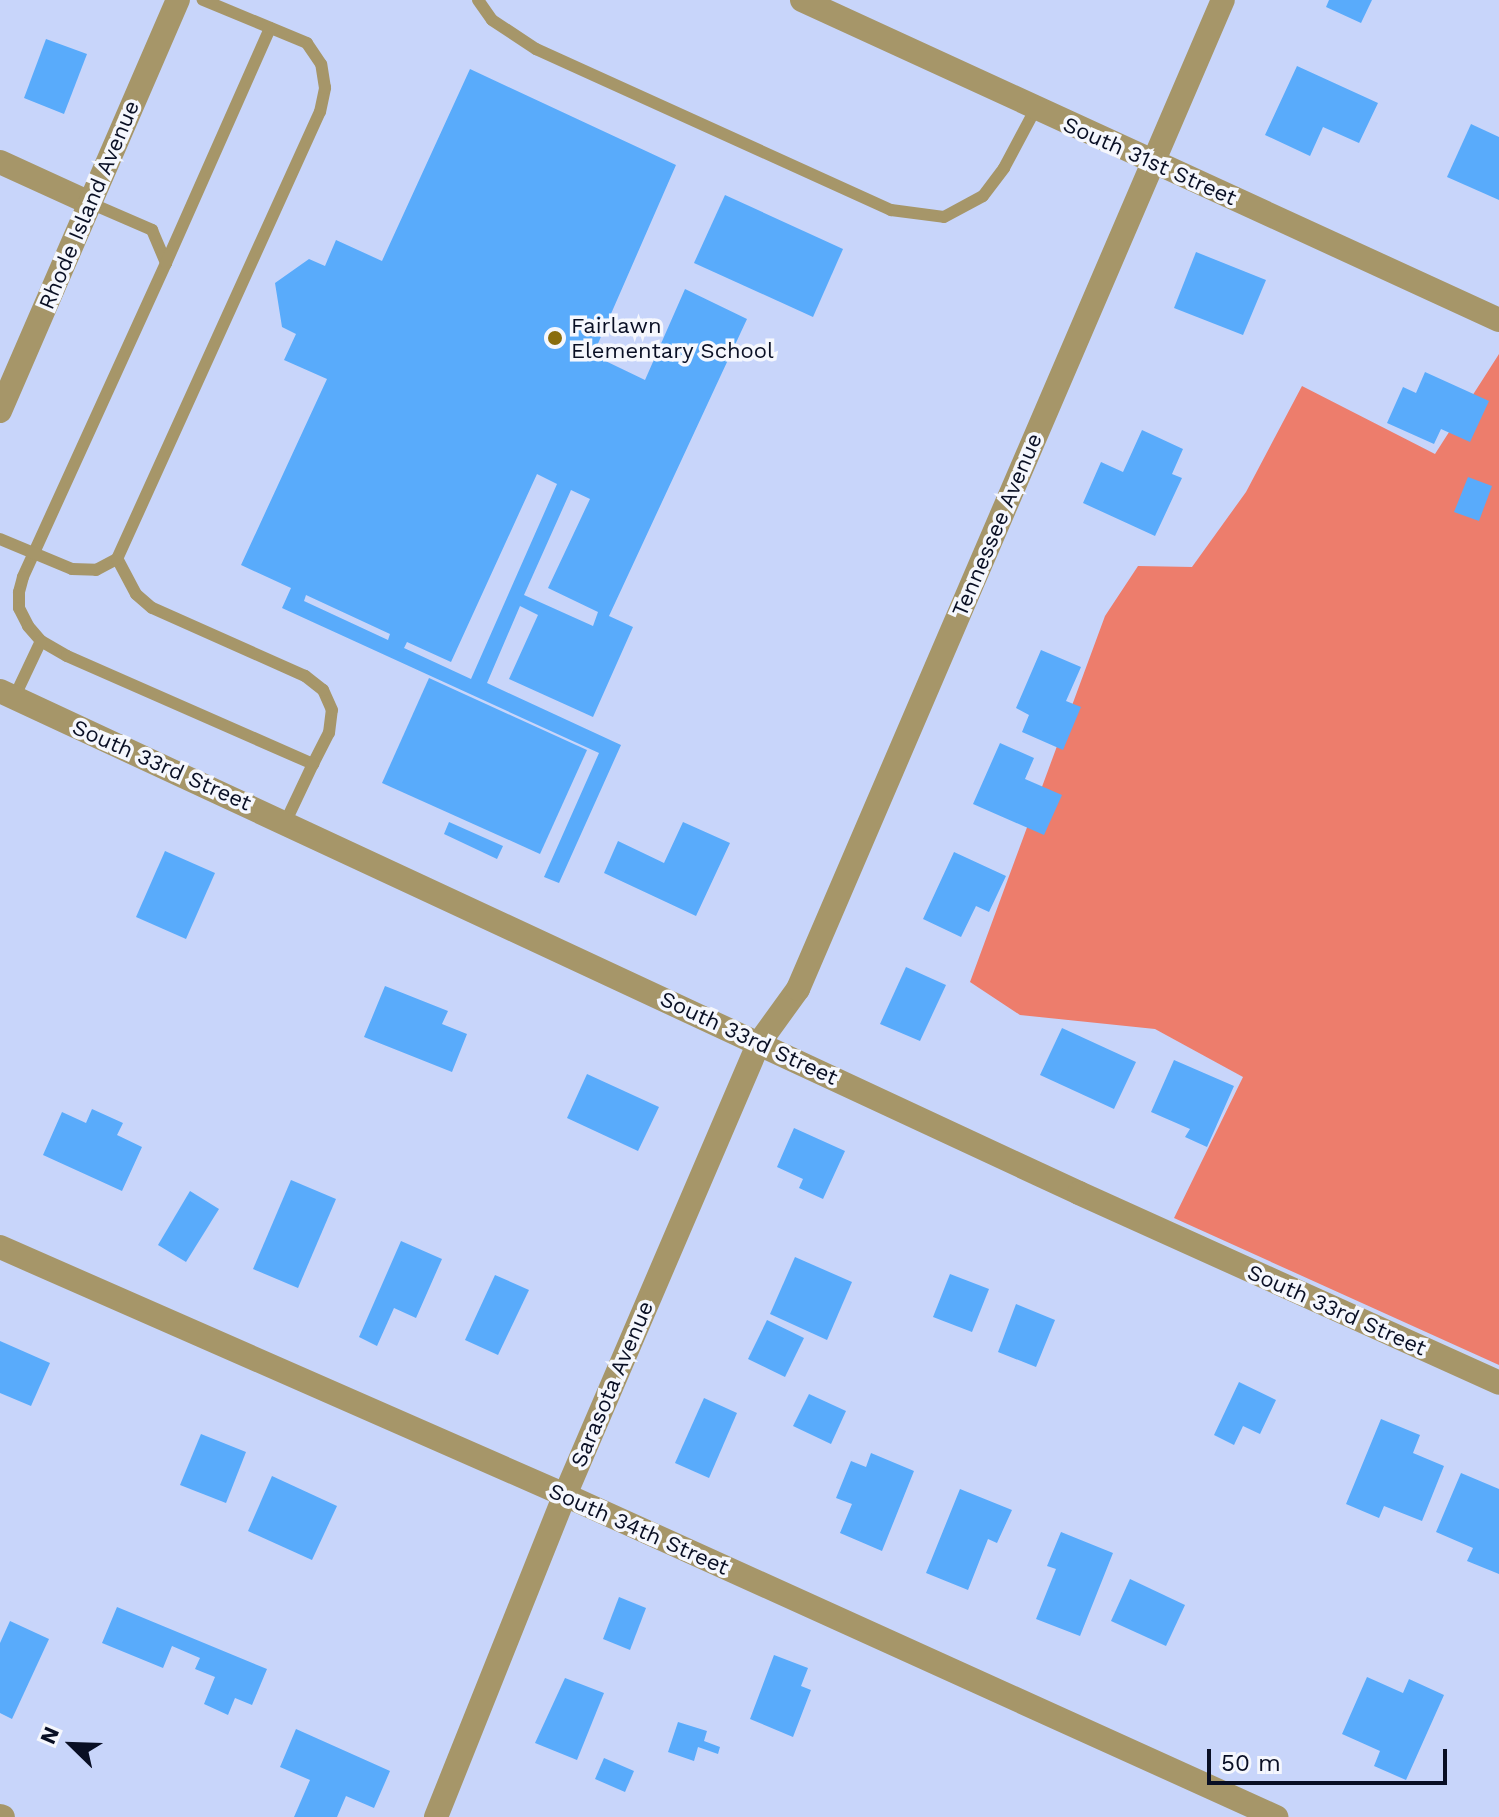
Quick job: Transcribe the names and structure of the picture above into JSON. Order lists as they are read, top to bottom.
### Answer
{
  "streets": {
    "street": [
      "South 31st Street",
      "Rhode Island Avenue",
      "Tennessee Avenue",
      "South 33rd Street",
      "Sarasota Avenue",
      "South 34th Street"
    ]
  },
  "crossings": [
    ["South 31st Street", "Tennessee Avenue"],
    ["Tennessee Avenue", "South 33rd Street"],
    ["Tennessee Avenue", "Sarasota Avenue"],
    ["South 33rd Street", "Sarasota Avenue"],
    ["Sarasota Avenue", "South 34th Street"]
  ],
  "places": ["Fairlawn Elementary School"],
  "scale_bar": "50 m",
  "north": "top left"
}
